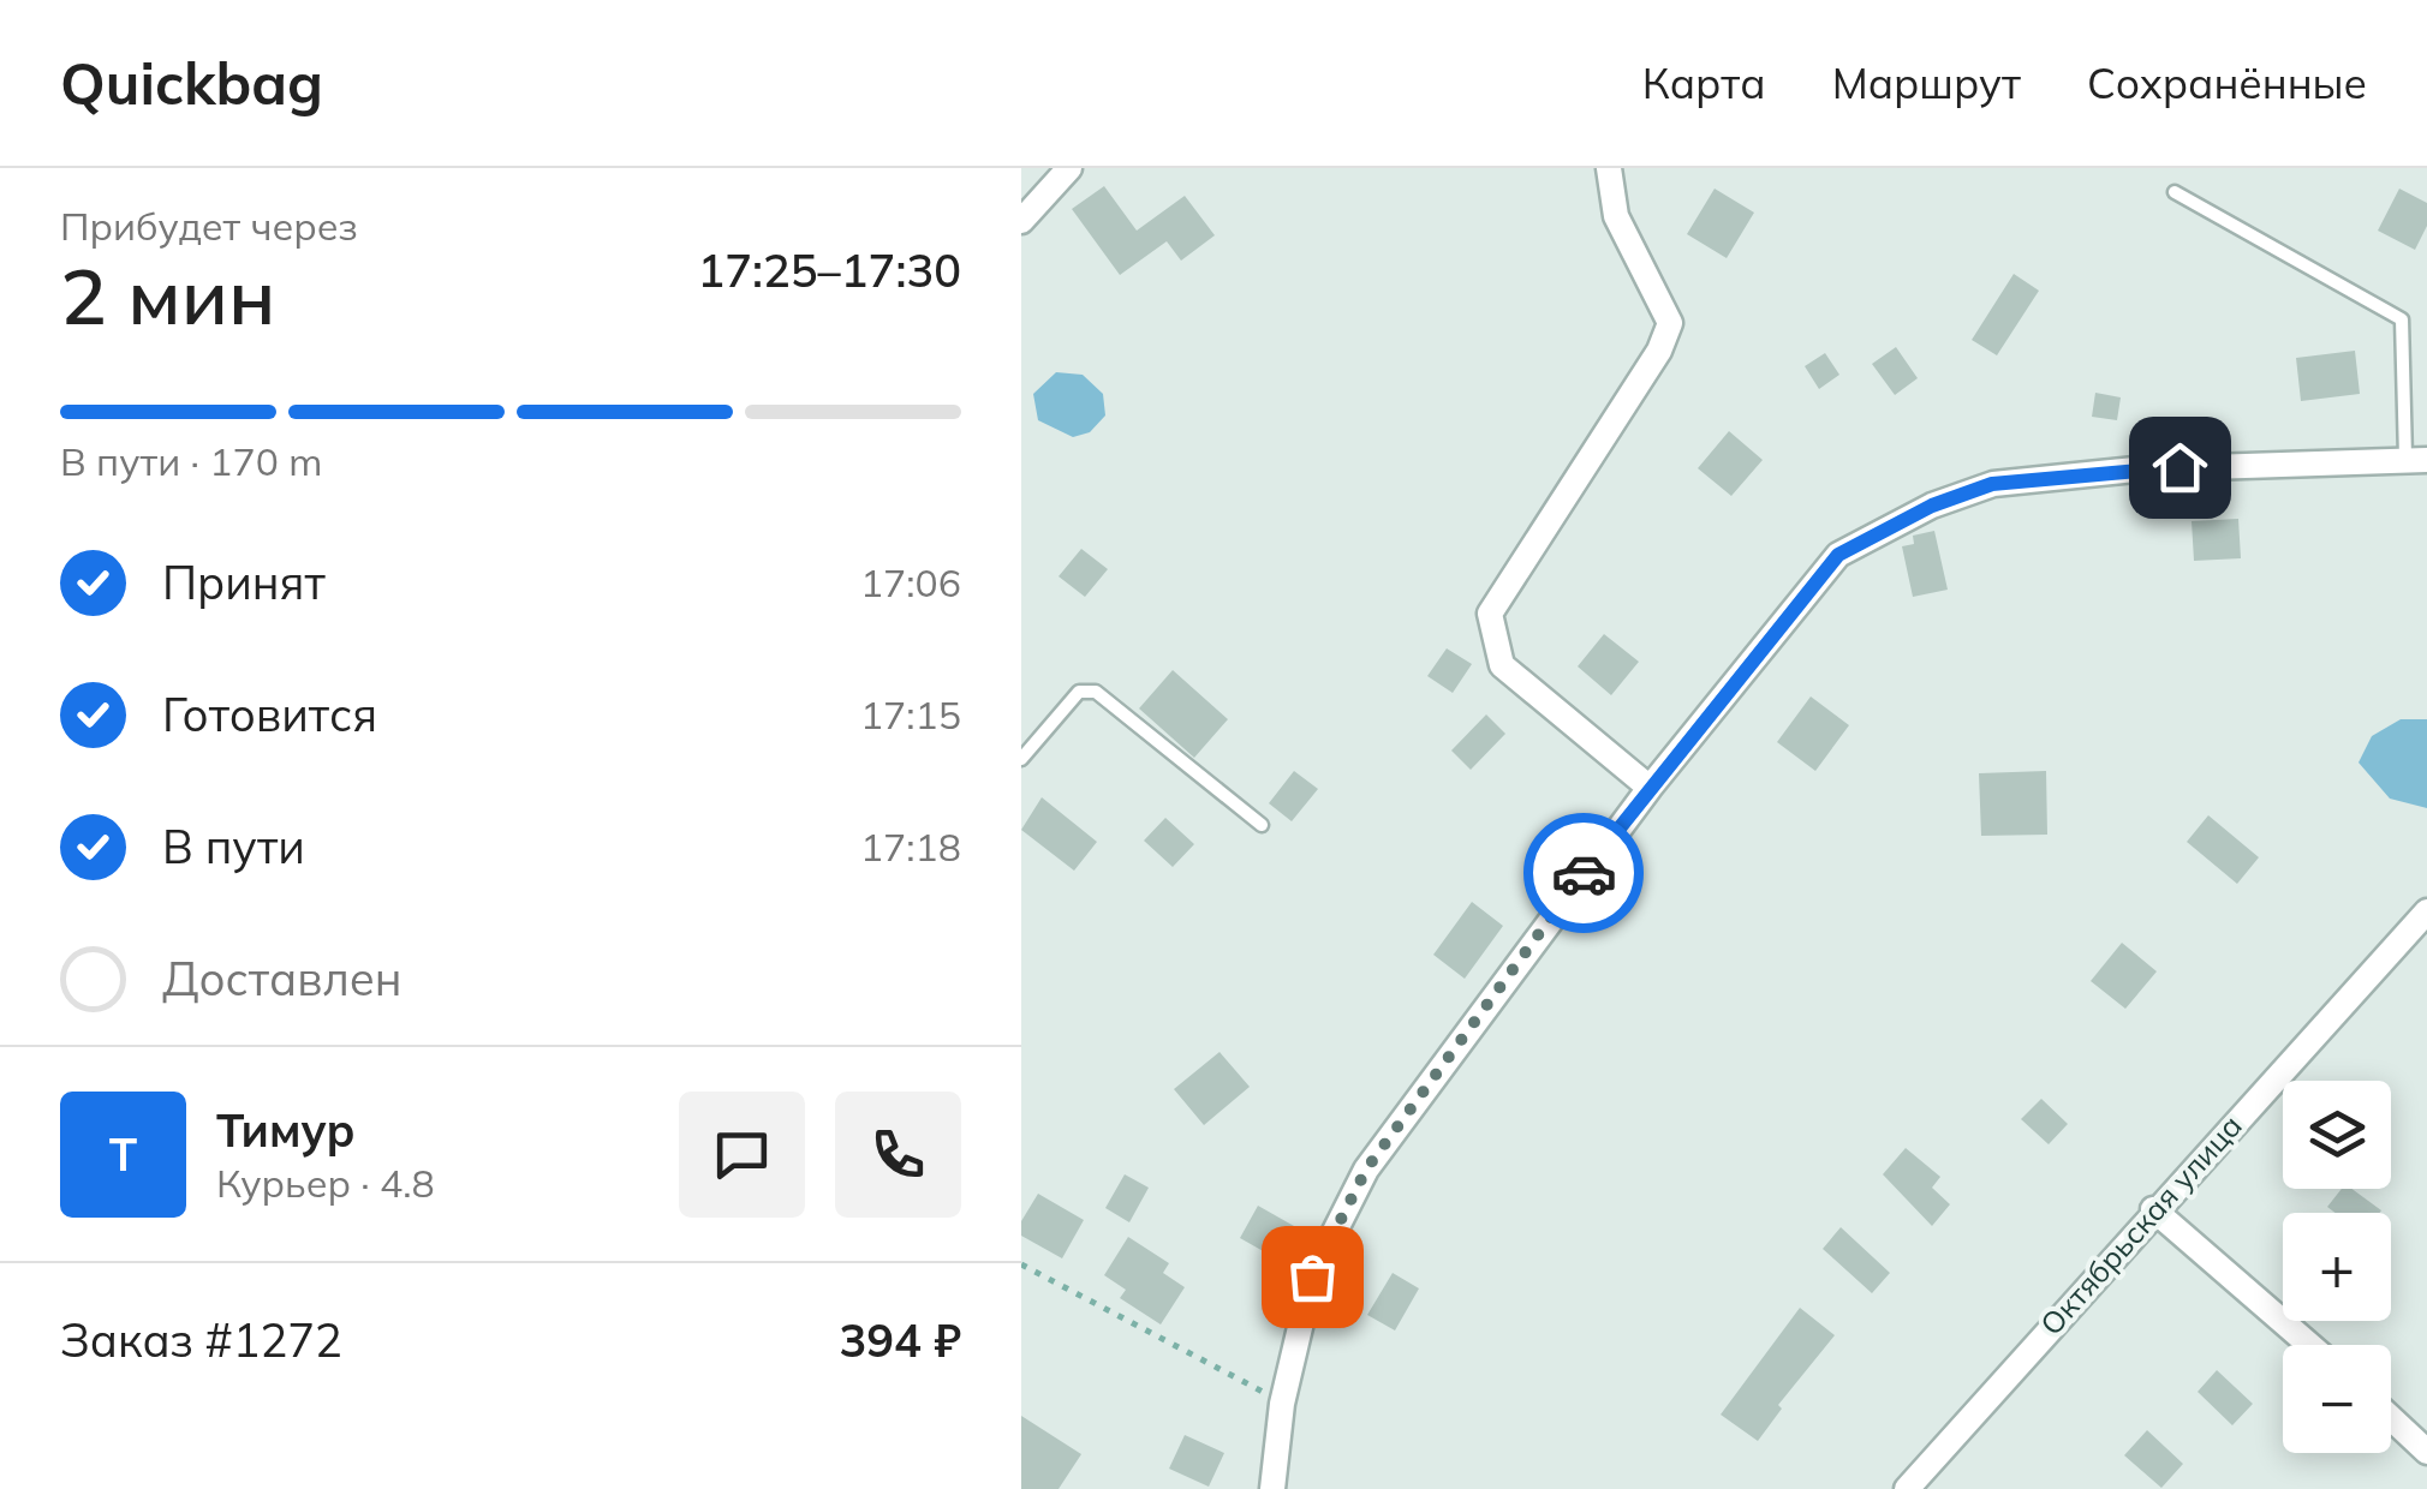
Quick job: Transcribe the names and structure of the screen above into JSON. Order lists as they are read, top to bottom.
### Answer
{
  "streets": {
    "street": ["Октябрьская улица"]
  },
  "page": {
    "header": "Quickbag",
    "nav": ["Карта", "Маршрут", "Сохранённые"],
    "heading": ["2 мин", "Прибудет через", "17:25–17:30"],
    "panel": [
      "Тимур",
      "Курьер · 4.8",
      "Заказ #1272",
      "394 ₽"
    ],
    "bar": "В пути · 170 m",
    "list": [
      ["Принят", "17:06"],
      ["Готовится", "17:15"],
      ["В пути", "17:18"],
      "Доставлен"
    ],
    "map_buttons": ["+", "−"],
    "round": "Т"
  }
}
